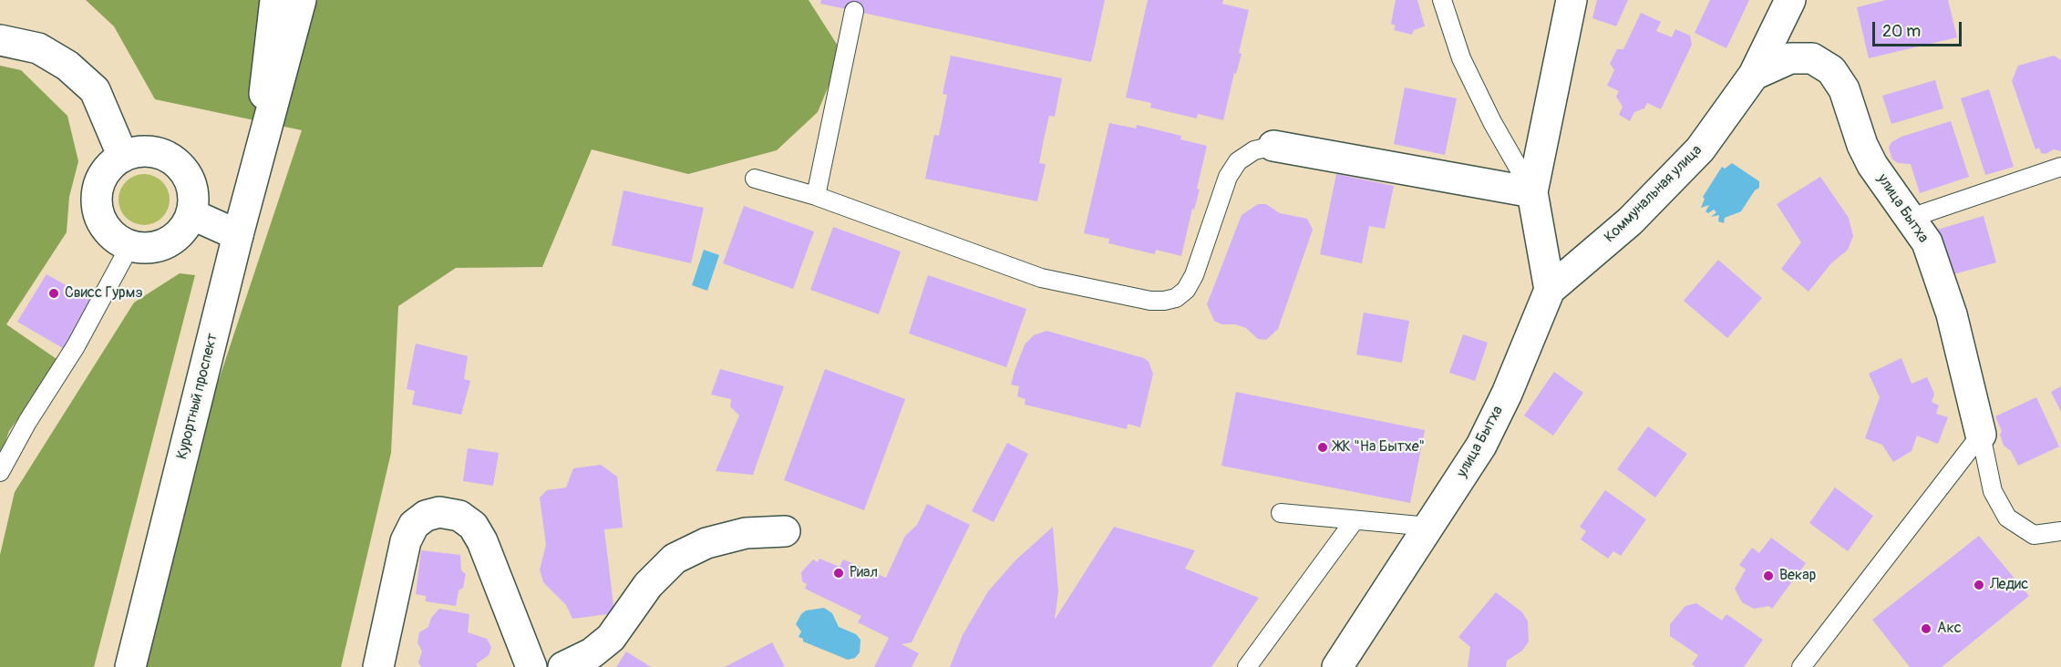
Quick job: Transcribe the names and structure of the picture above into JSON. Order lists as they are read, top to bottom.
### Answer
{
  "streets": {
    "street": ["Коммунальная улица", "улица Бытха", "Курортный проспект"]
  },
  "crossings": [
    ["Коммунальная улица", "улица Бытха"]
  ],
  "places": [
    "Свисс Гурмэ",
    "ЖК \"На Бытхе\"",
    "Риал",
    "Векар",
    "Ледис",
    "Акс"
  ],
  "scale_bar": "20 m"
}
